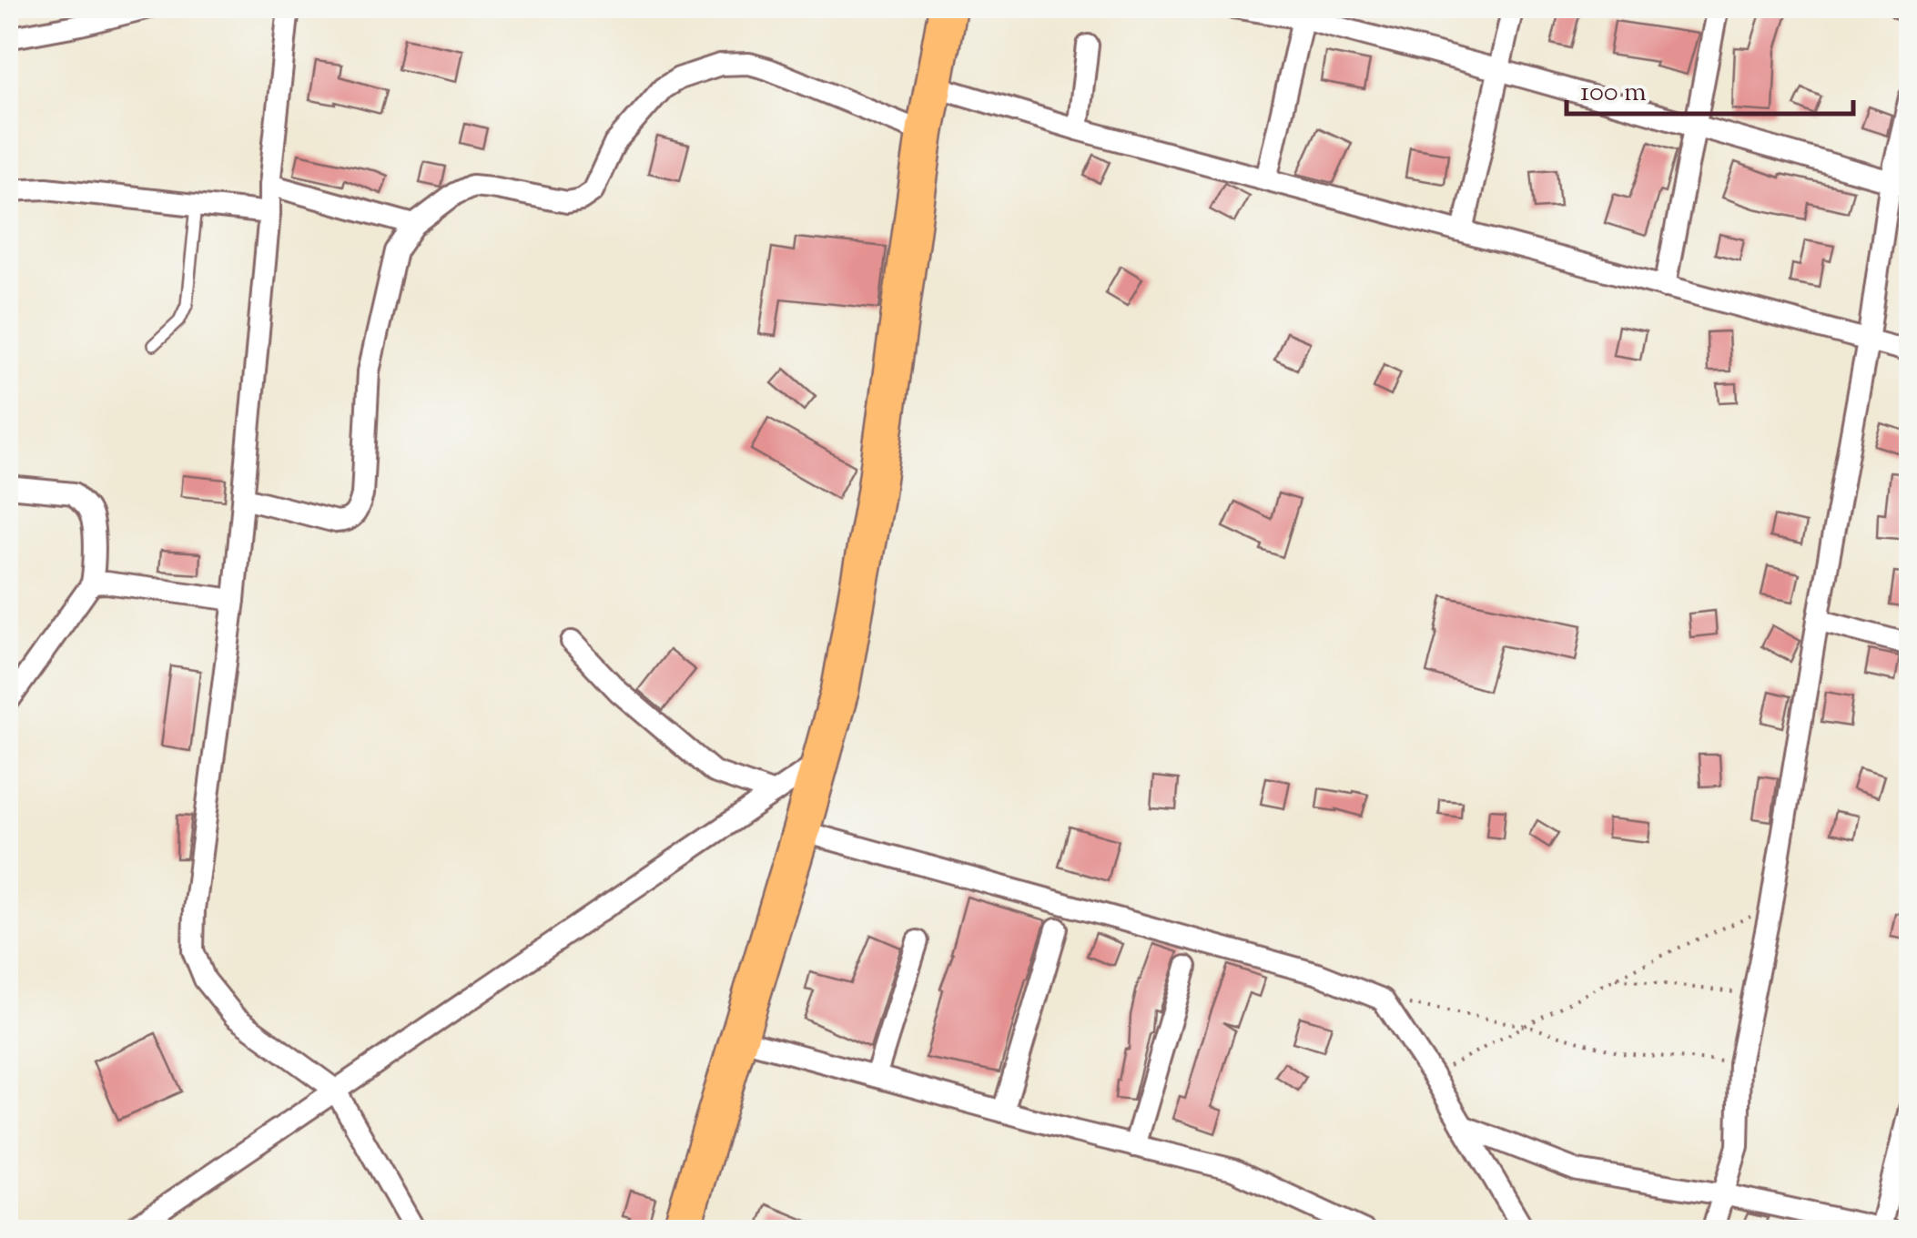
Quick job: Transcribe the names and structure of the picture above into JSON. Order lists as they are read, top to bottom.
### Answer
{
  "scale_bar": "100 m"
}
